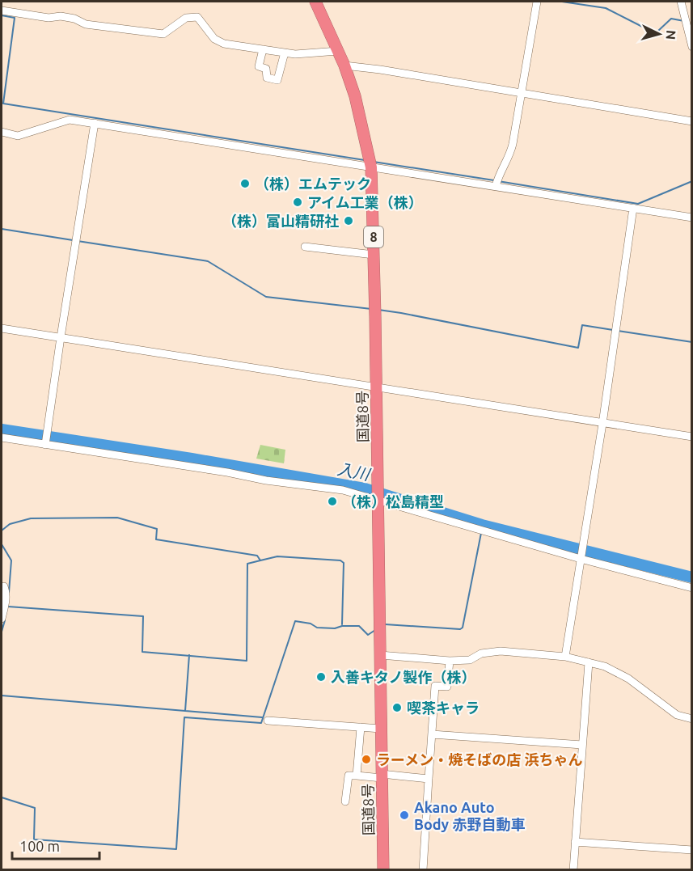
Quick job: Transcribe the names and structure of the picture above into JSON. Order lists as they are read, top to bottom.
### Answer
{
  "streets": {
    "highway": ["8", "国道8号"]
  },
  "water": ["入川"],
  "places": [
    "（株）エムテック",
    "アイム工業（株）",
    "（株）富山精研社",
    "（株）松島精型",
    "入善キタノ製作（株）",
    "喫茶キャラ",
    "ラーメン・焼そばの店 浜ちゃん",
    "Akano Auto Body 赤野自動車"
  ],
  "scale_bar": "100 m",
  "north": "right"
}
